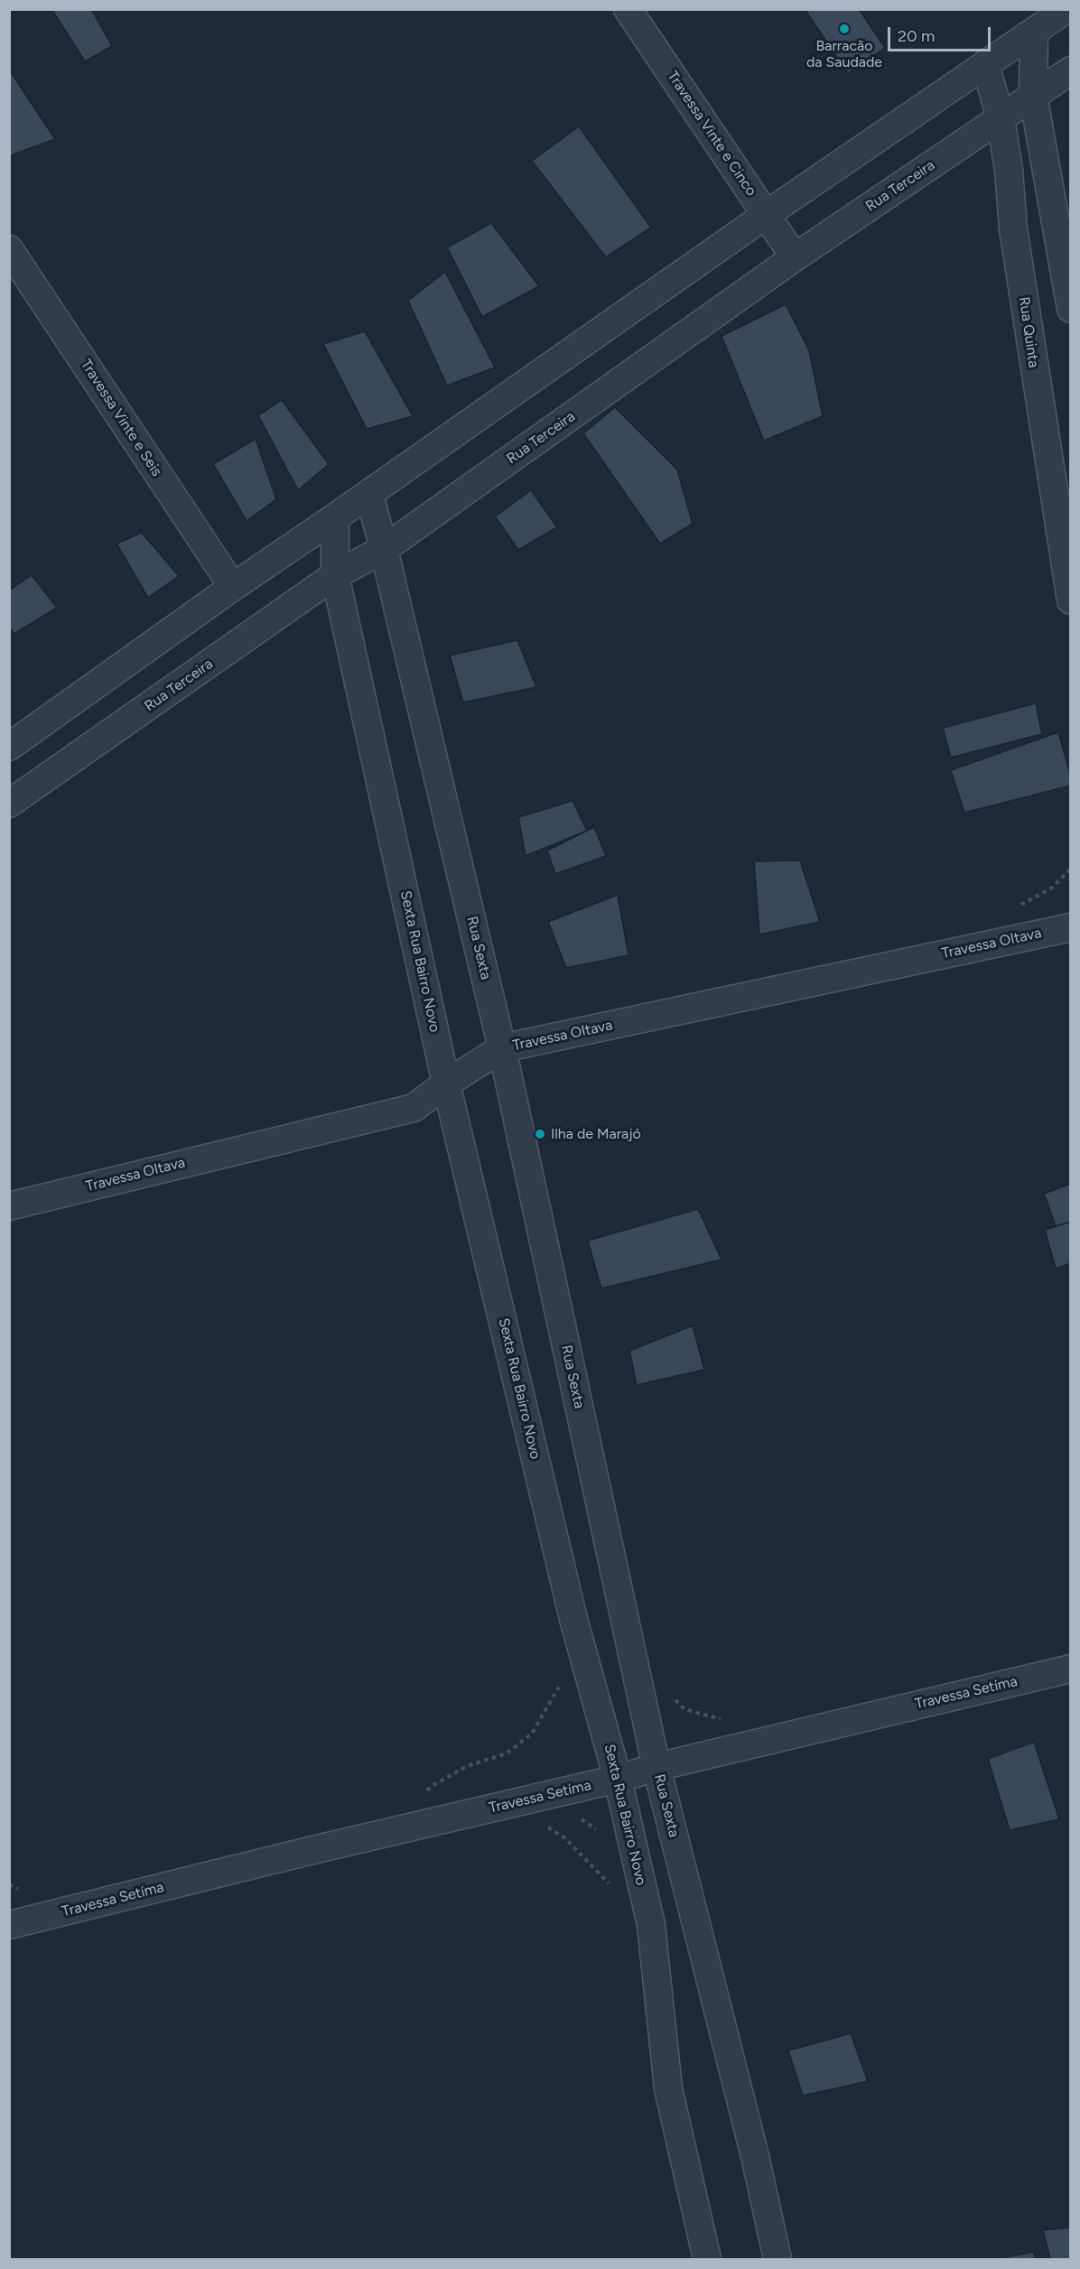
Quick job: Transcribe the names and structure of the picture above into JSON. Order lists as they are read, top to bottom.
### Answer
{
  "streets": {
    "street": [
      "Travessa Vinte e Cinco",
      "Rua Terceira",
      "Rua Quinta",
      "Travessa Vinte e Seis",
      "Travessa OItava",
      "Rua Sexta",
      "Sexta Rua Bairro Novo",
      "Travessa Setíma"
    ]
  },
  "crossings": [
    ["Travessa Vinte e Cinco", "Rua Terceira"],
    ["Rua Terceira", "Rua Quinta"],
    ["Rua Terceira", "Rua Sexta"],
    ["Rua Terceira", "Sexta Rua Bairro Novo"],
    ["Travessa OItava", "Rua Sexta"],
    ["Travessa OItava", "Sexta Rua Bairro Novo"],
    ["Rua Sexta", "Travessa Setíma"],
    ["Sexta Rua Bairro Novo", "Travessa Setíma"]
  ],
  "places": ["Barracão da Saudade", "Ilha de Marajó"],
  "scale_bar": "20 m"
}
